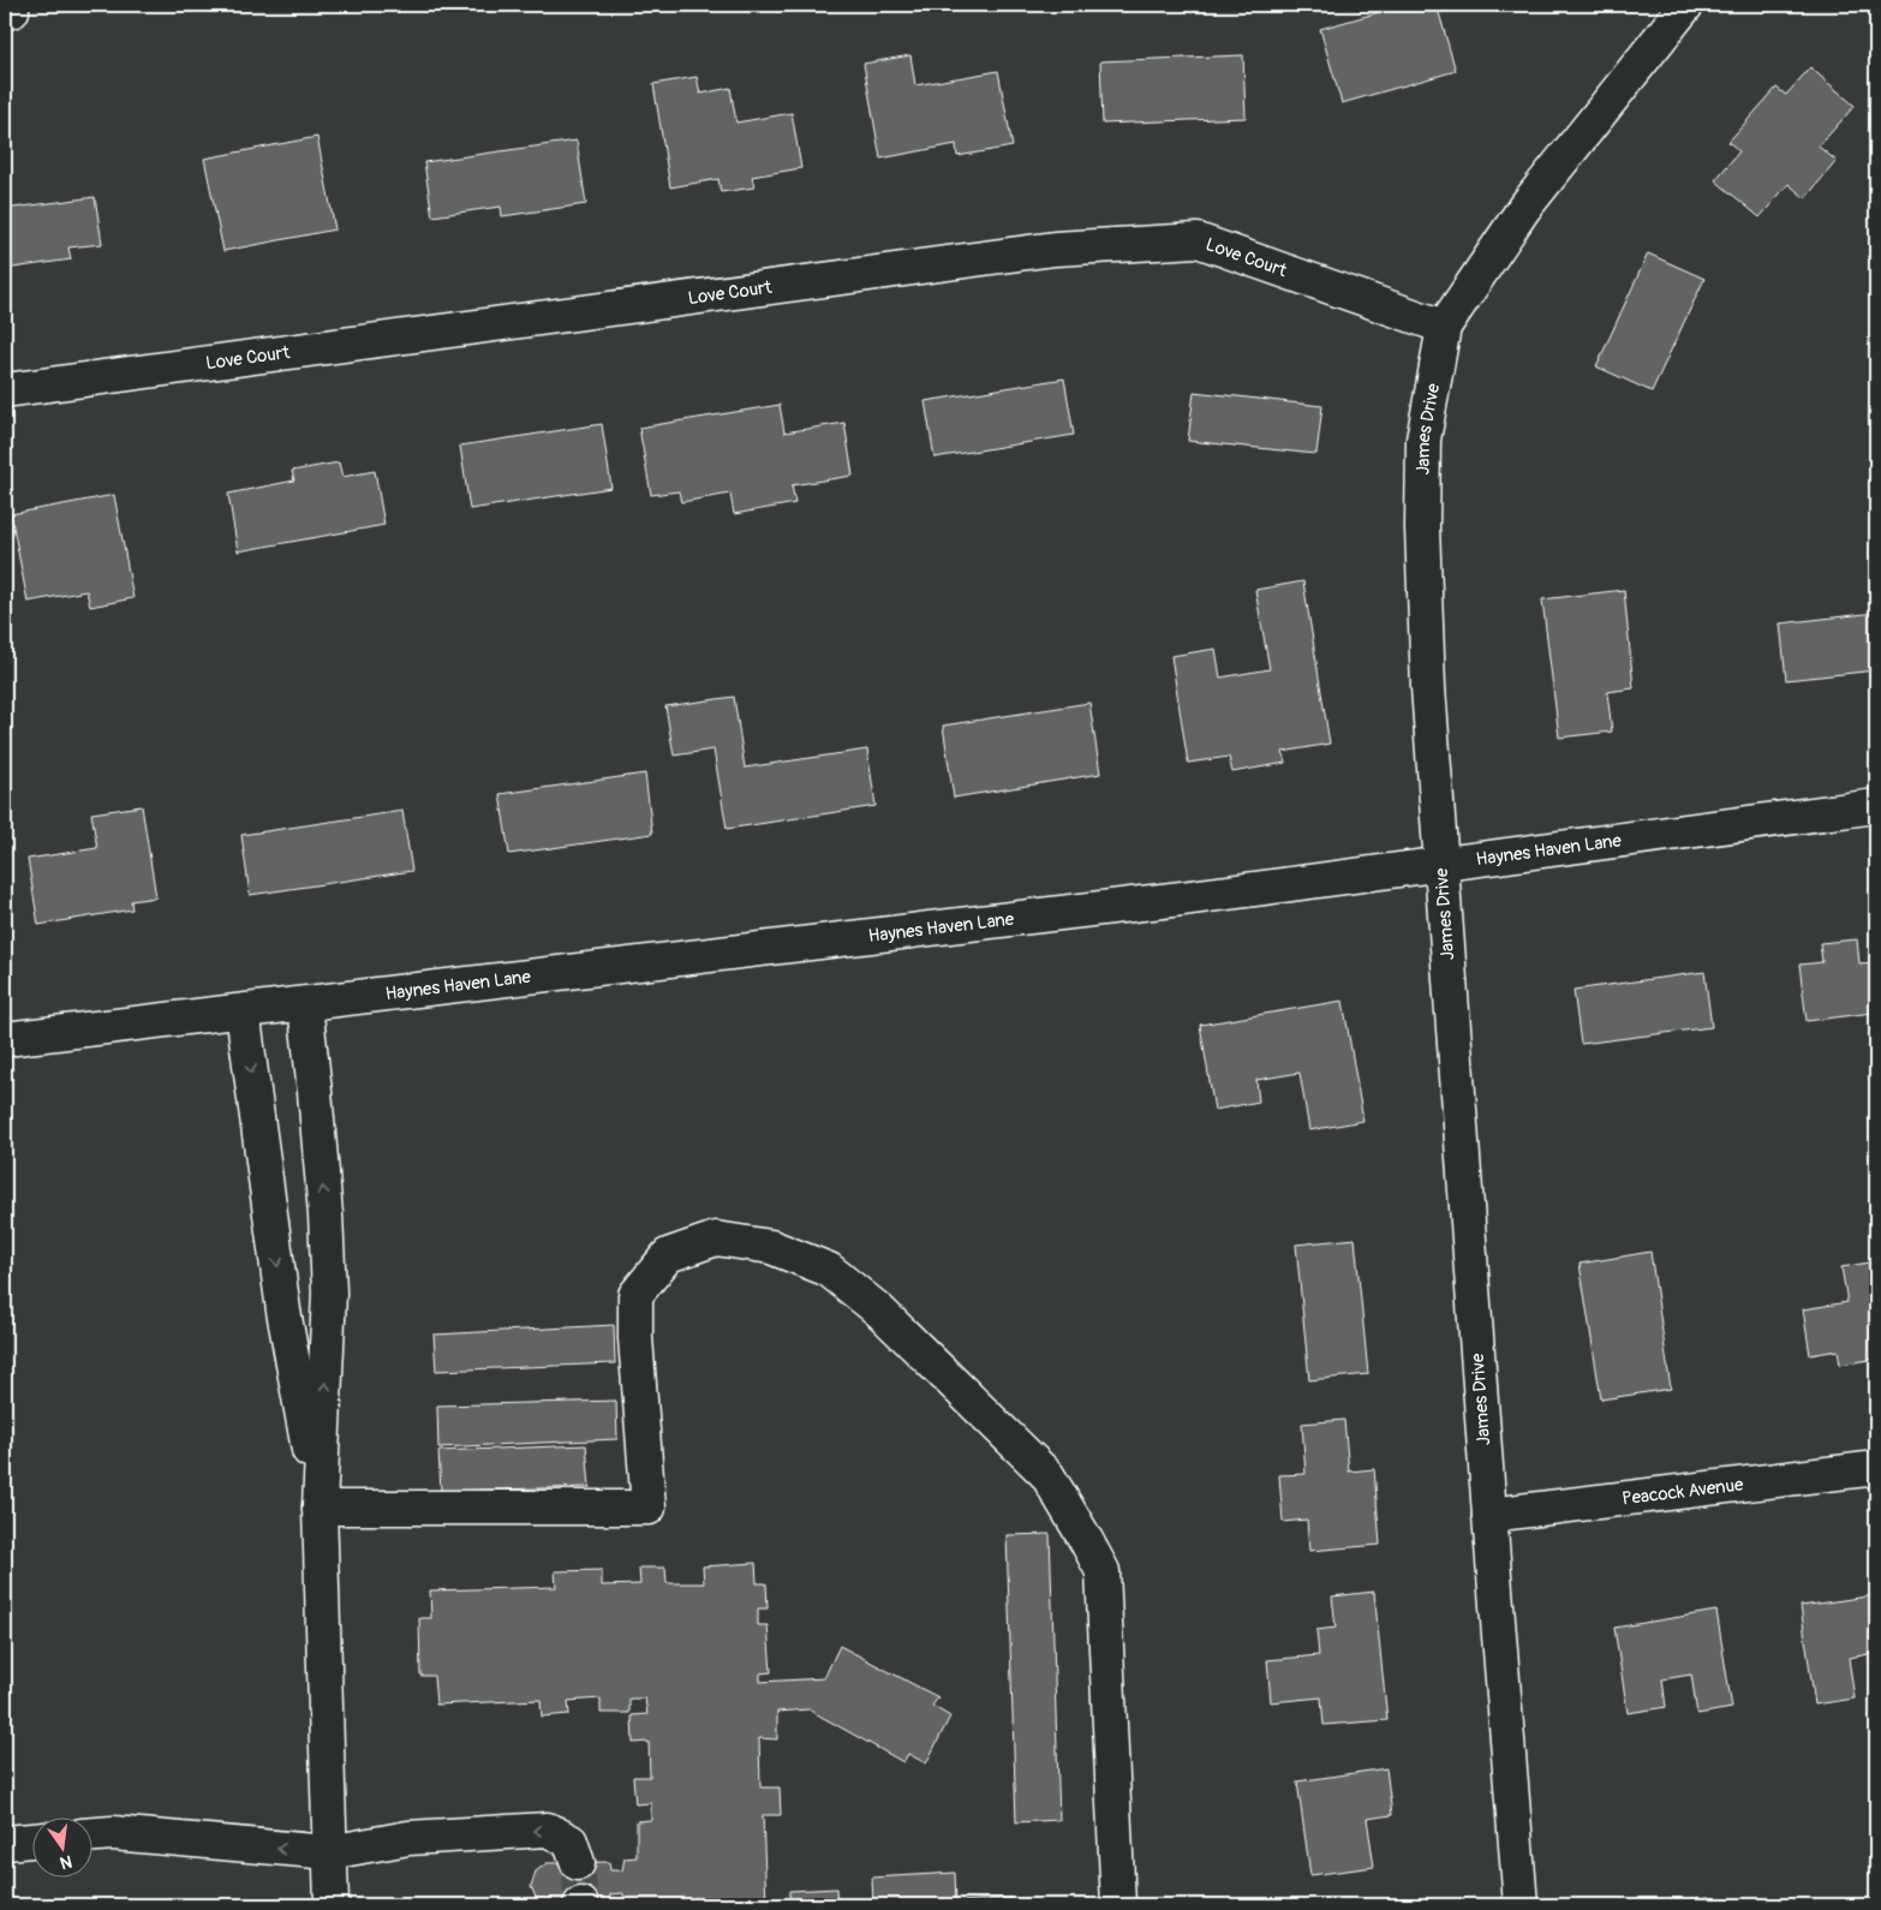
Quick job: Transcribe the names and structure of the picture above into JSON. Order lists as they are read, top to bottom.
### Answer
{
  "streets": {
    "street": [
      "Love Court",
      "James Drive",
      "Haynes Haven Lane",
      "Peacock Avenue"
    ]
  },
  "crossings": [
    ["Love Court", "James Drive"],
    ["James Drive", "Haynes Haven Lane"],
    ["James Drive", "Peacock Avenue"]
  ],
  "north": "bottom"
}
